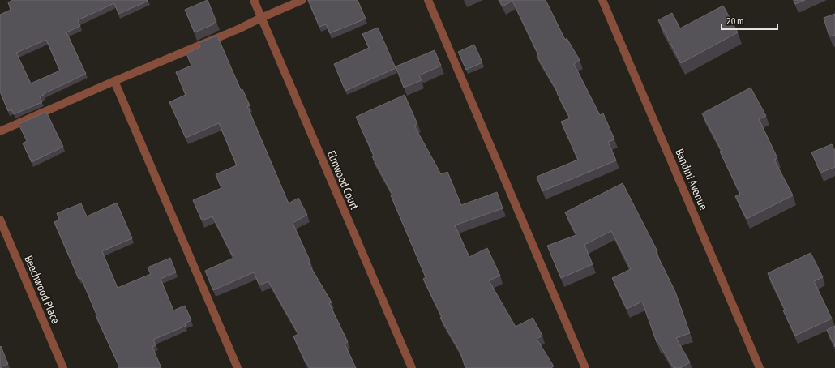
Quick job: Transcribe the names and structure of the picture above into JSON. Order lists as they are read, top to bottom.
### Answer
{
  "streets": {
    "street": ["Bandini Avenue", "Elmwood Court", "Beechwood Place"]
  },
  "scale_bar": "20 m"
}
